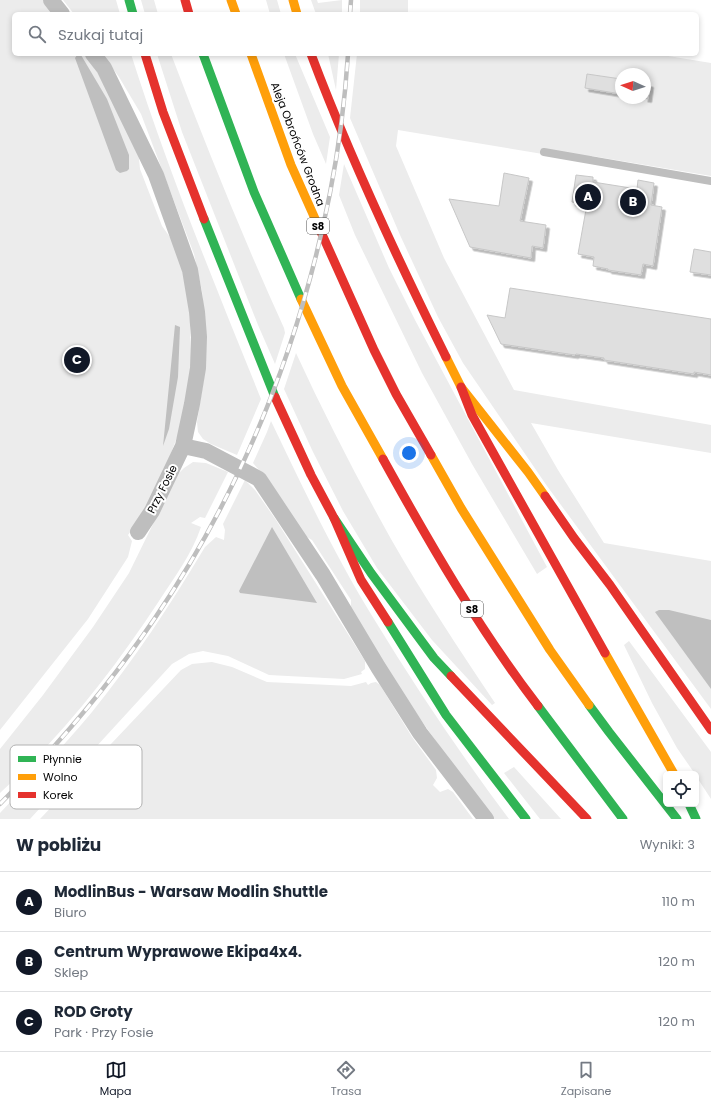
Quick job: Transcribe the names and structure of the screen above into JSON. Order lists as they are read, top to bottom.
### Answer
{
  "streets": {
    "main road": ["Aleja Obrońców Grodna", "S8"],
    "street": ["Przy Fosie"]
  },
  "legend": ["Płynnie", "Wolno", "Korek"],
  "north": "left",
  "page": {
    "search": "Szukaj tutaj",
    "pins": ["A", "B", "C"],
    "heading": ["W pobliżu", "Wyniki: 3"],
    "list": [
      {
        "mark": "A",
        "name": "ModlinBus - Warsaw Modlin Shuttle",
        "note": "Biuro",
        "value": "110 m"
      },
      {
        "mark": "B",
        "name": "Centrum Wyprawowe Ekipa4x4.",
        "note": "Sklep",
        "value": "120 m"
      },
      {
        "mark": "C",
        "name": "ROD Groty",
        "note": "Park · Przy Fosie",
        "value": "120 m"
      }
    ],
    "nav": ["Mapa", "Trasa", "Zapisane"]
  }
}
